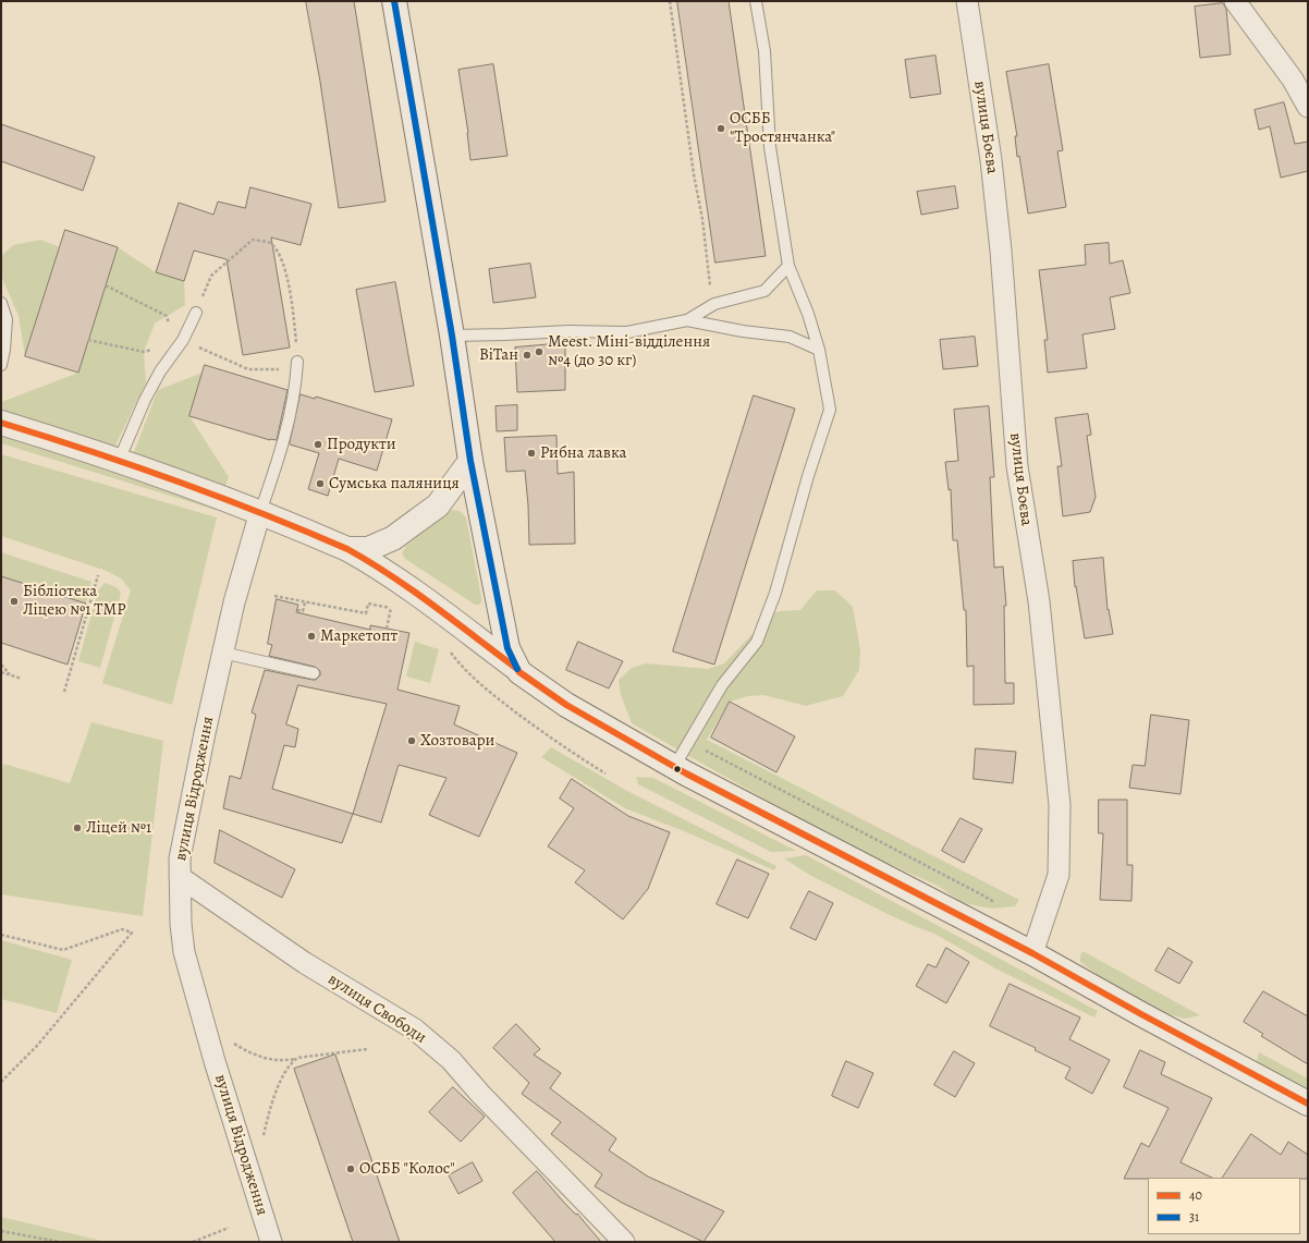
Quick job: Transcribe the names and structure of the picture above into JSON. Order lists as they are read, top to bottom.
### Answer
{
  "streets": {
    "street": ["вулиця Боєва", "вулиця Відродження", "вулиця Свободи"]
  },
  "crossings": [
    ["вулиця Відродження", "вулиця Свободи"]
  ],
  "places": [
    "ОСББ \"Тростянчанка\"",
    "Meest. Міні-відділення №4 (до 30 кг)",
    "ВіТан",
    "Продукти",
    "Рибна лавка",
    "Сумська паляниця",
    "Бібліотека Ліцею №1 ТМР",
    "Маркетопт",
    "Хозтовари",
    "Ліцей №1",
    "ОСББ \"Колос\""
  ],
  "lines": ["transit line 31", "transit line 40"],
  "legend": ["40", "31"]
}
